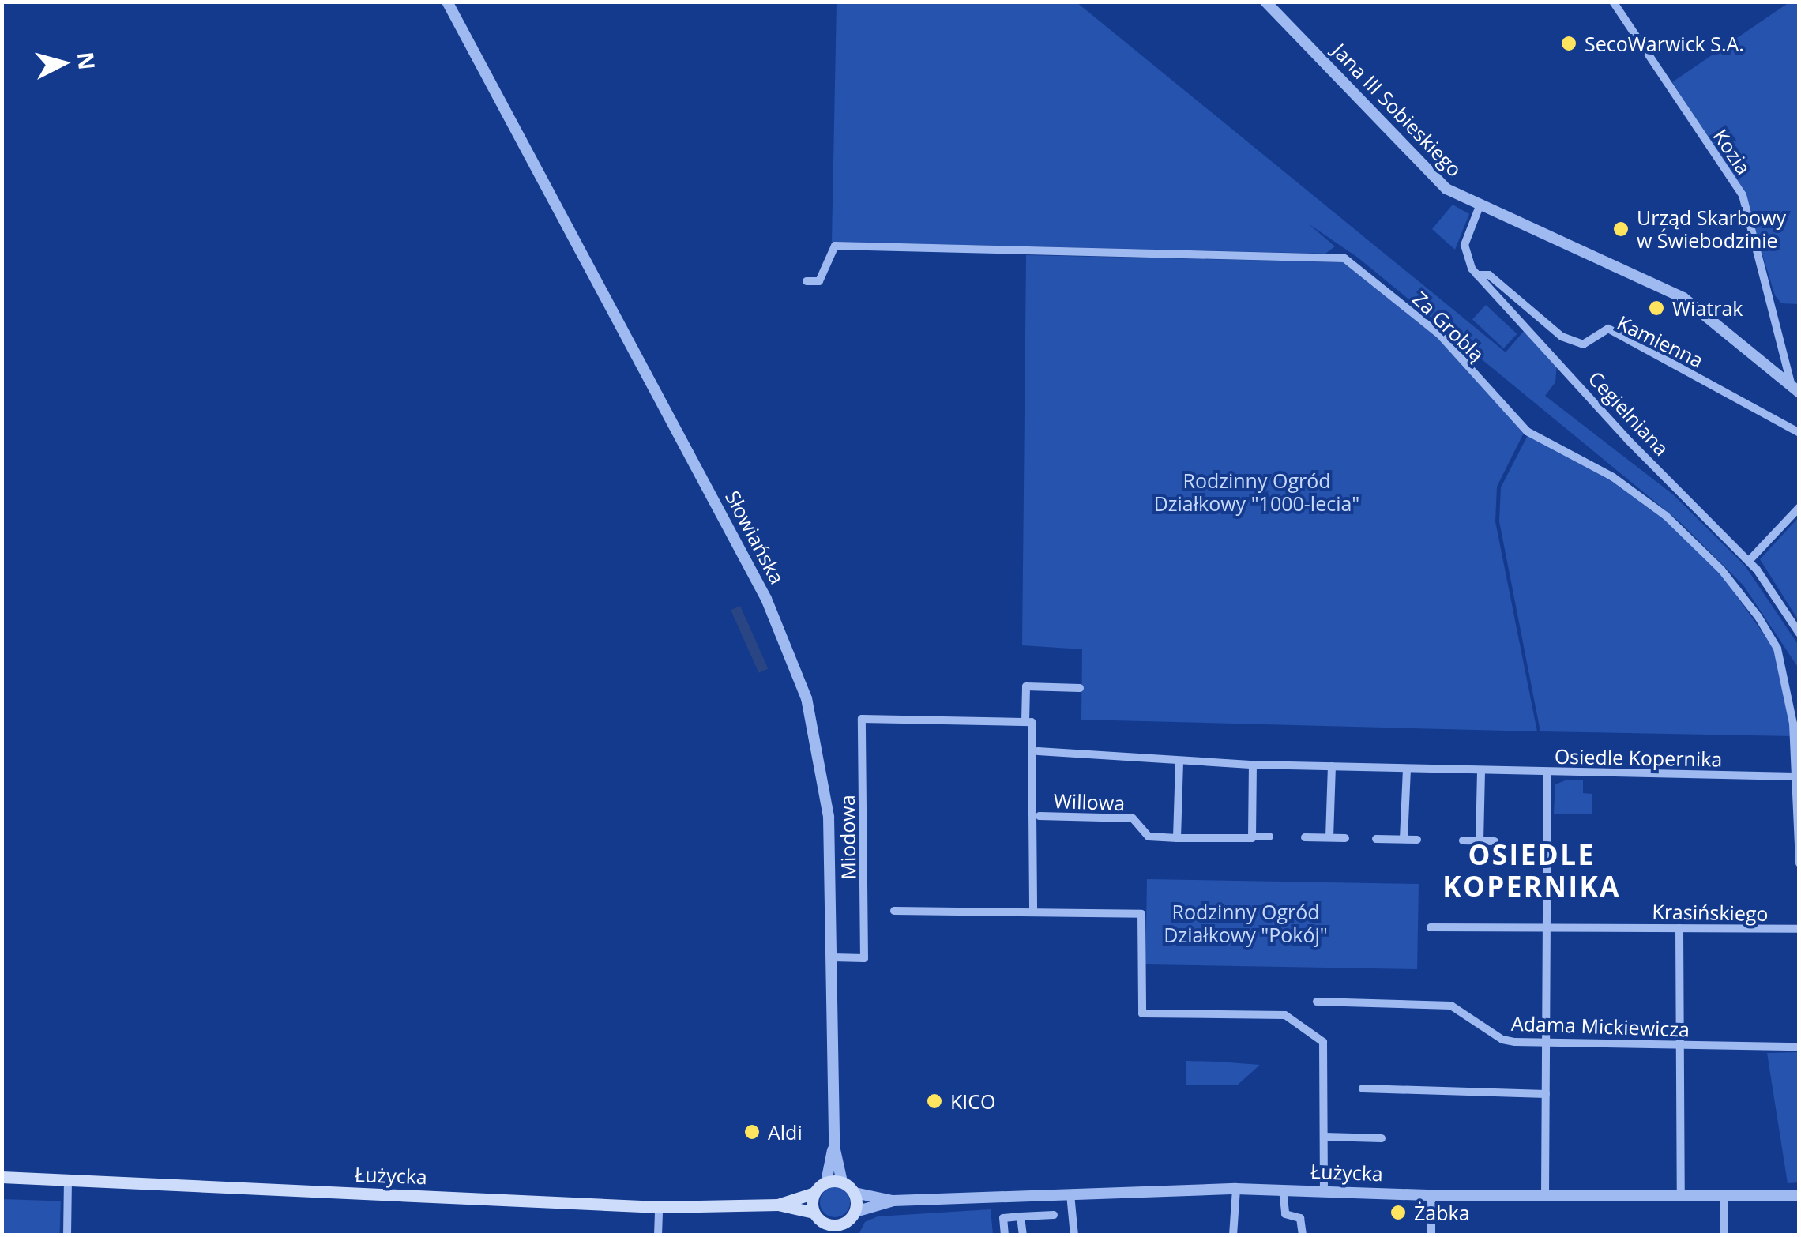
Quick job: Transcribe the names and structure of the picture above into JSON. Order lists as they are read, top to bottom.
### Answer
{
  "streets": {
    "main road": ["Łużycka"],
    "street": [
      "Jana III Sobieskiego",
      "Kozia",
      "Za Groblą",
      "Kamienna",
      "Cegielniana",
      "Słowiańska",
      "Osiedle Kopernika",
      "Willowa",
      "Miodowa",
      "Krasińskiego",
      "Adama Mickiewicza"
    ]
  },
  "crossings": [
    ["Jana III Sobieskiego", "Kozia"],
    ["Jana III Sobieskiego", "Cegielniana"],
    ["Za Groblą", "Osiedle Kopernika"],
    ["Kamienna", "Cegielniana"],
    ["Słowiańska", "Miodowa"],
    ["Słowiańska", "Łużycka"]
  ],
  "districts": ["OSIEDLE KOPERNIKA"],
  "parks": ["Rodzinny Ogród Działkowy \"1000-lecia\"", "Rodzinny Ogród Działkowy \"Pokój\""],
  "places": [
    "SecoWarwick S.A.",
    "Urząd Skarbowy w Świebodzinie",
    "Wiatrak",
    "KICO",
    "Aldi",
    "Żabka"
  ],
  "north": "right"
}
